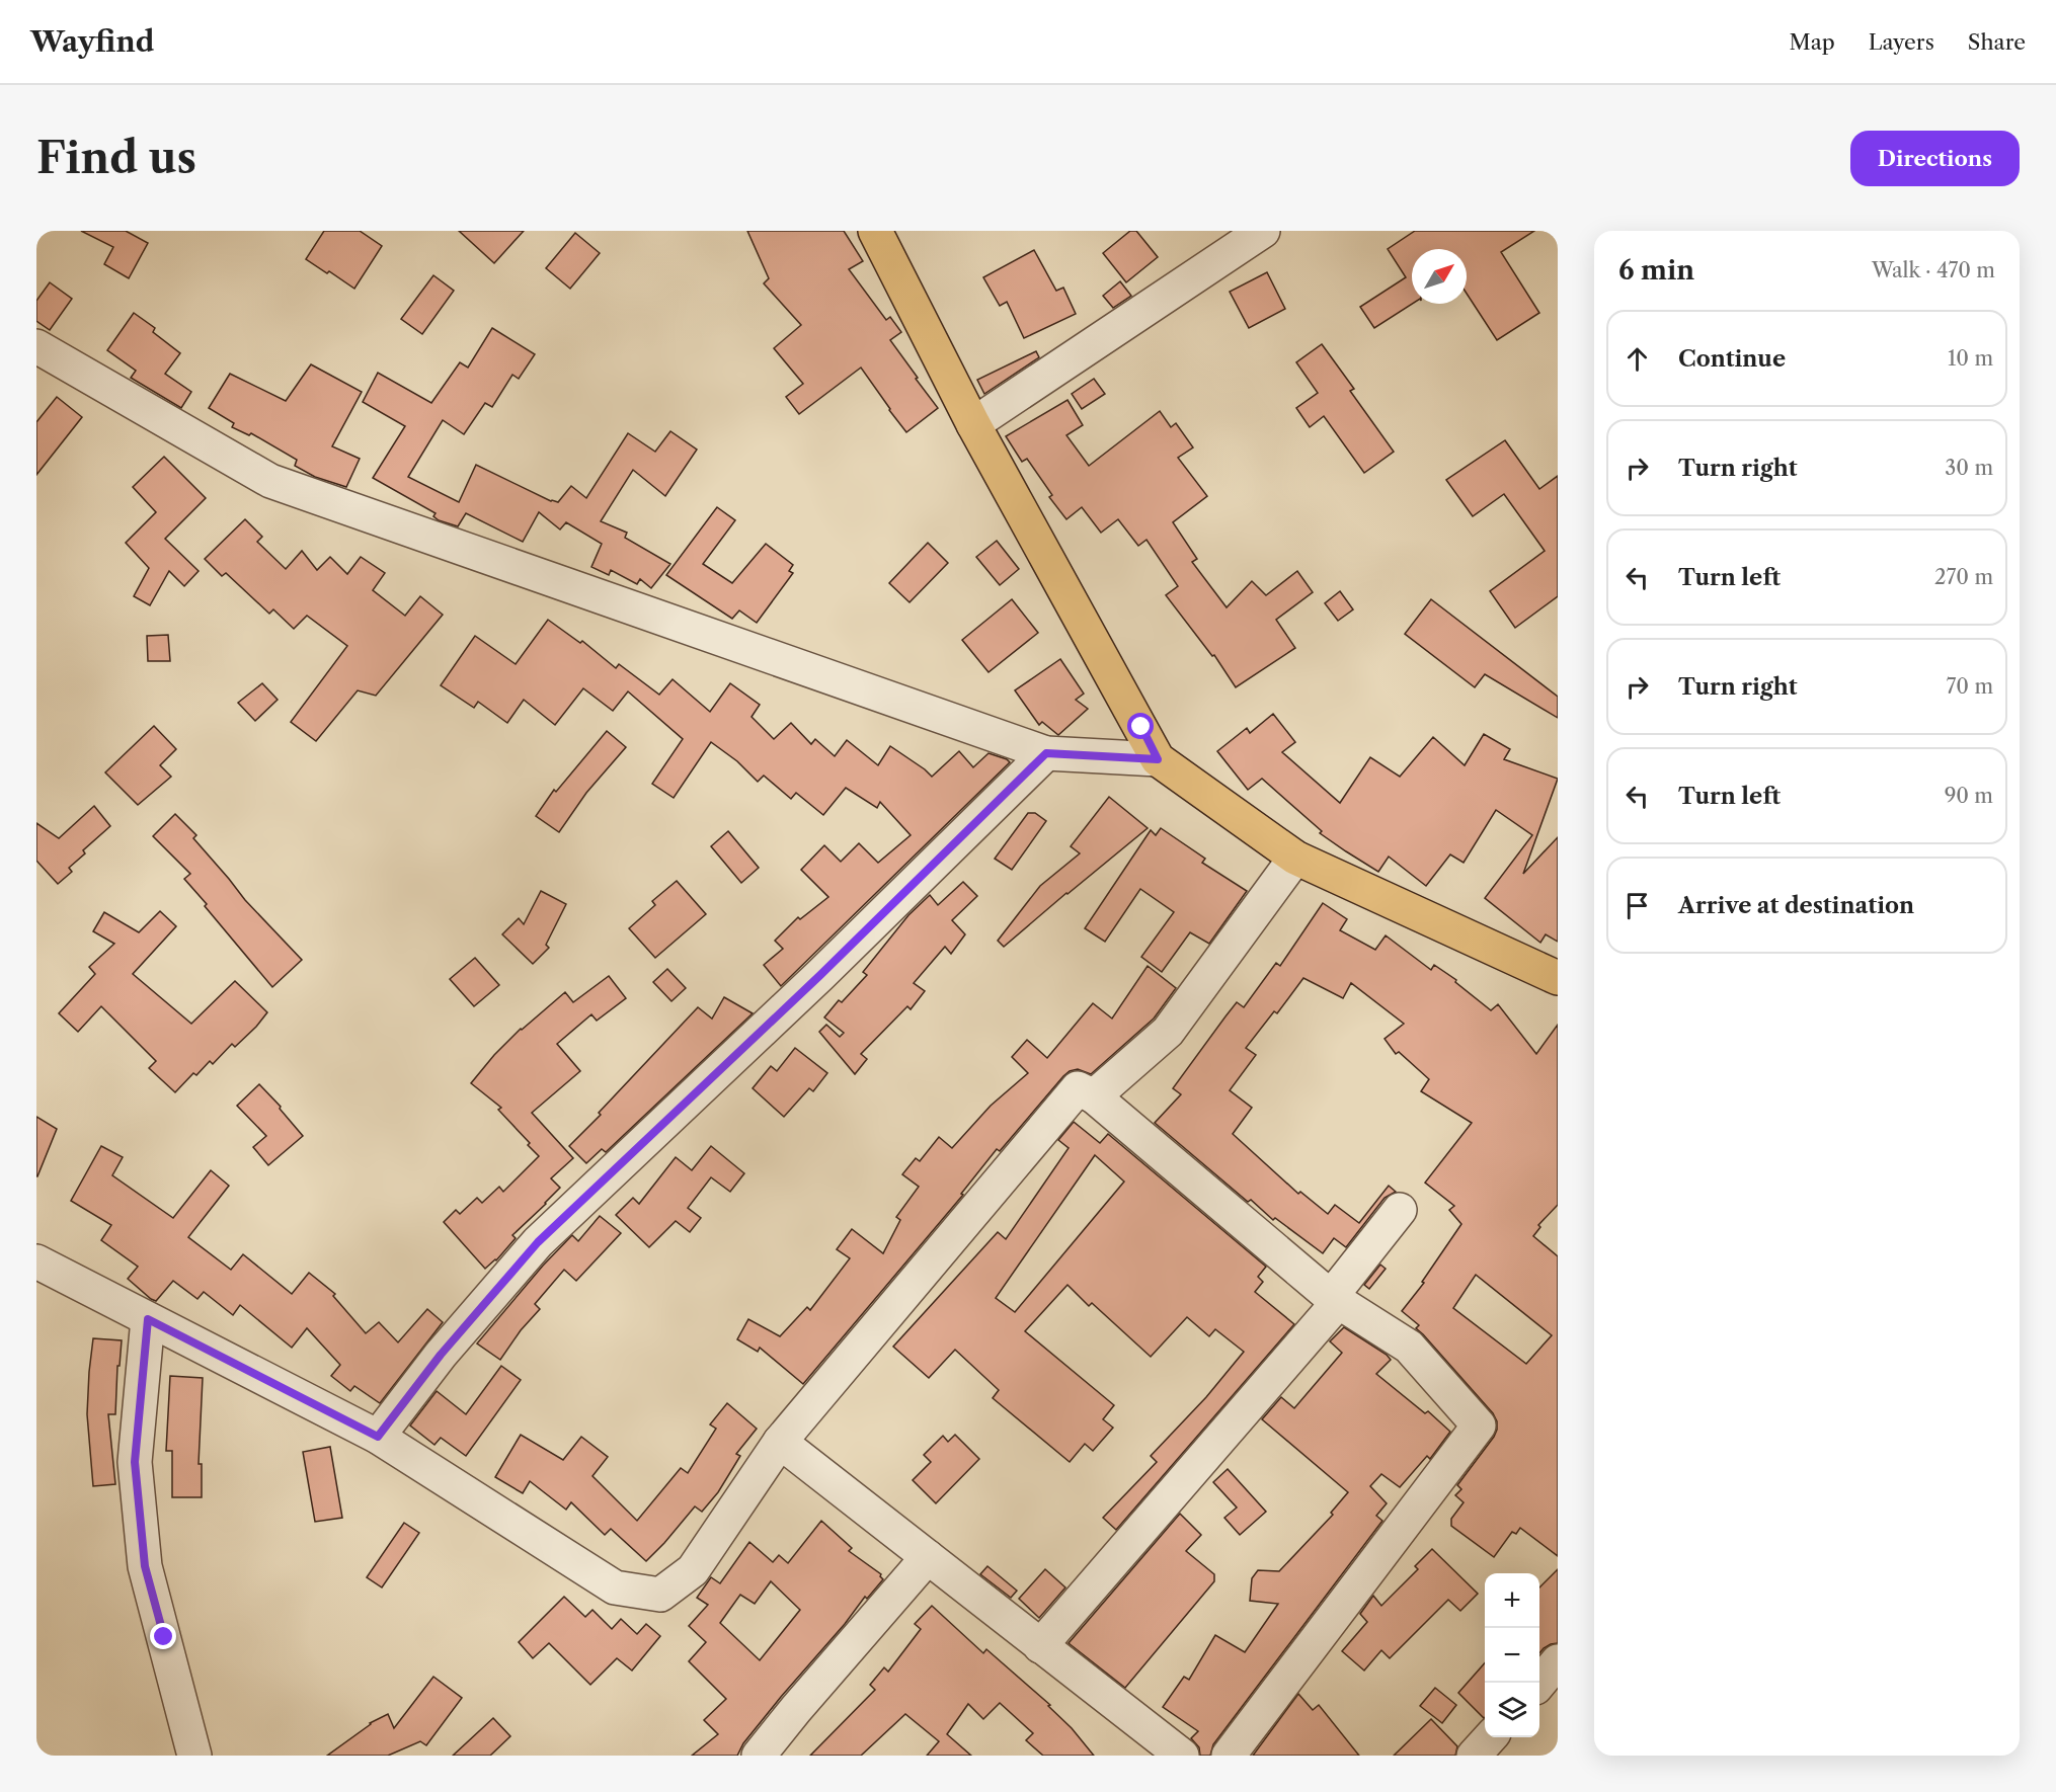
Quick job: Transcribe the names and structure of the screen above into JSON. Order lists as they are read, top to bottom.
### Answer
{
  "north": "top right",
  "page": {
    "header": "Wayfind",
    "nav": ["Map", "Layers", "Share"],
    "buttons": "Directions",
    "title": "Find us",
    "heading": ["6 min", "Walk · 470 m"],
    "list": [
      ["Continue", "10 m"],
      ["Turn right", "30 m"],
      ["Turn left", "270 m"],
      ["Turn right", "70 m"],
      ["Turn left", "90 m"],
      "Arrive at destination"
    ],
    "map_buttons": ["+", "−"]
  }
}
